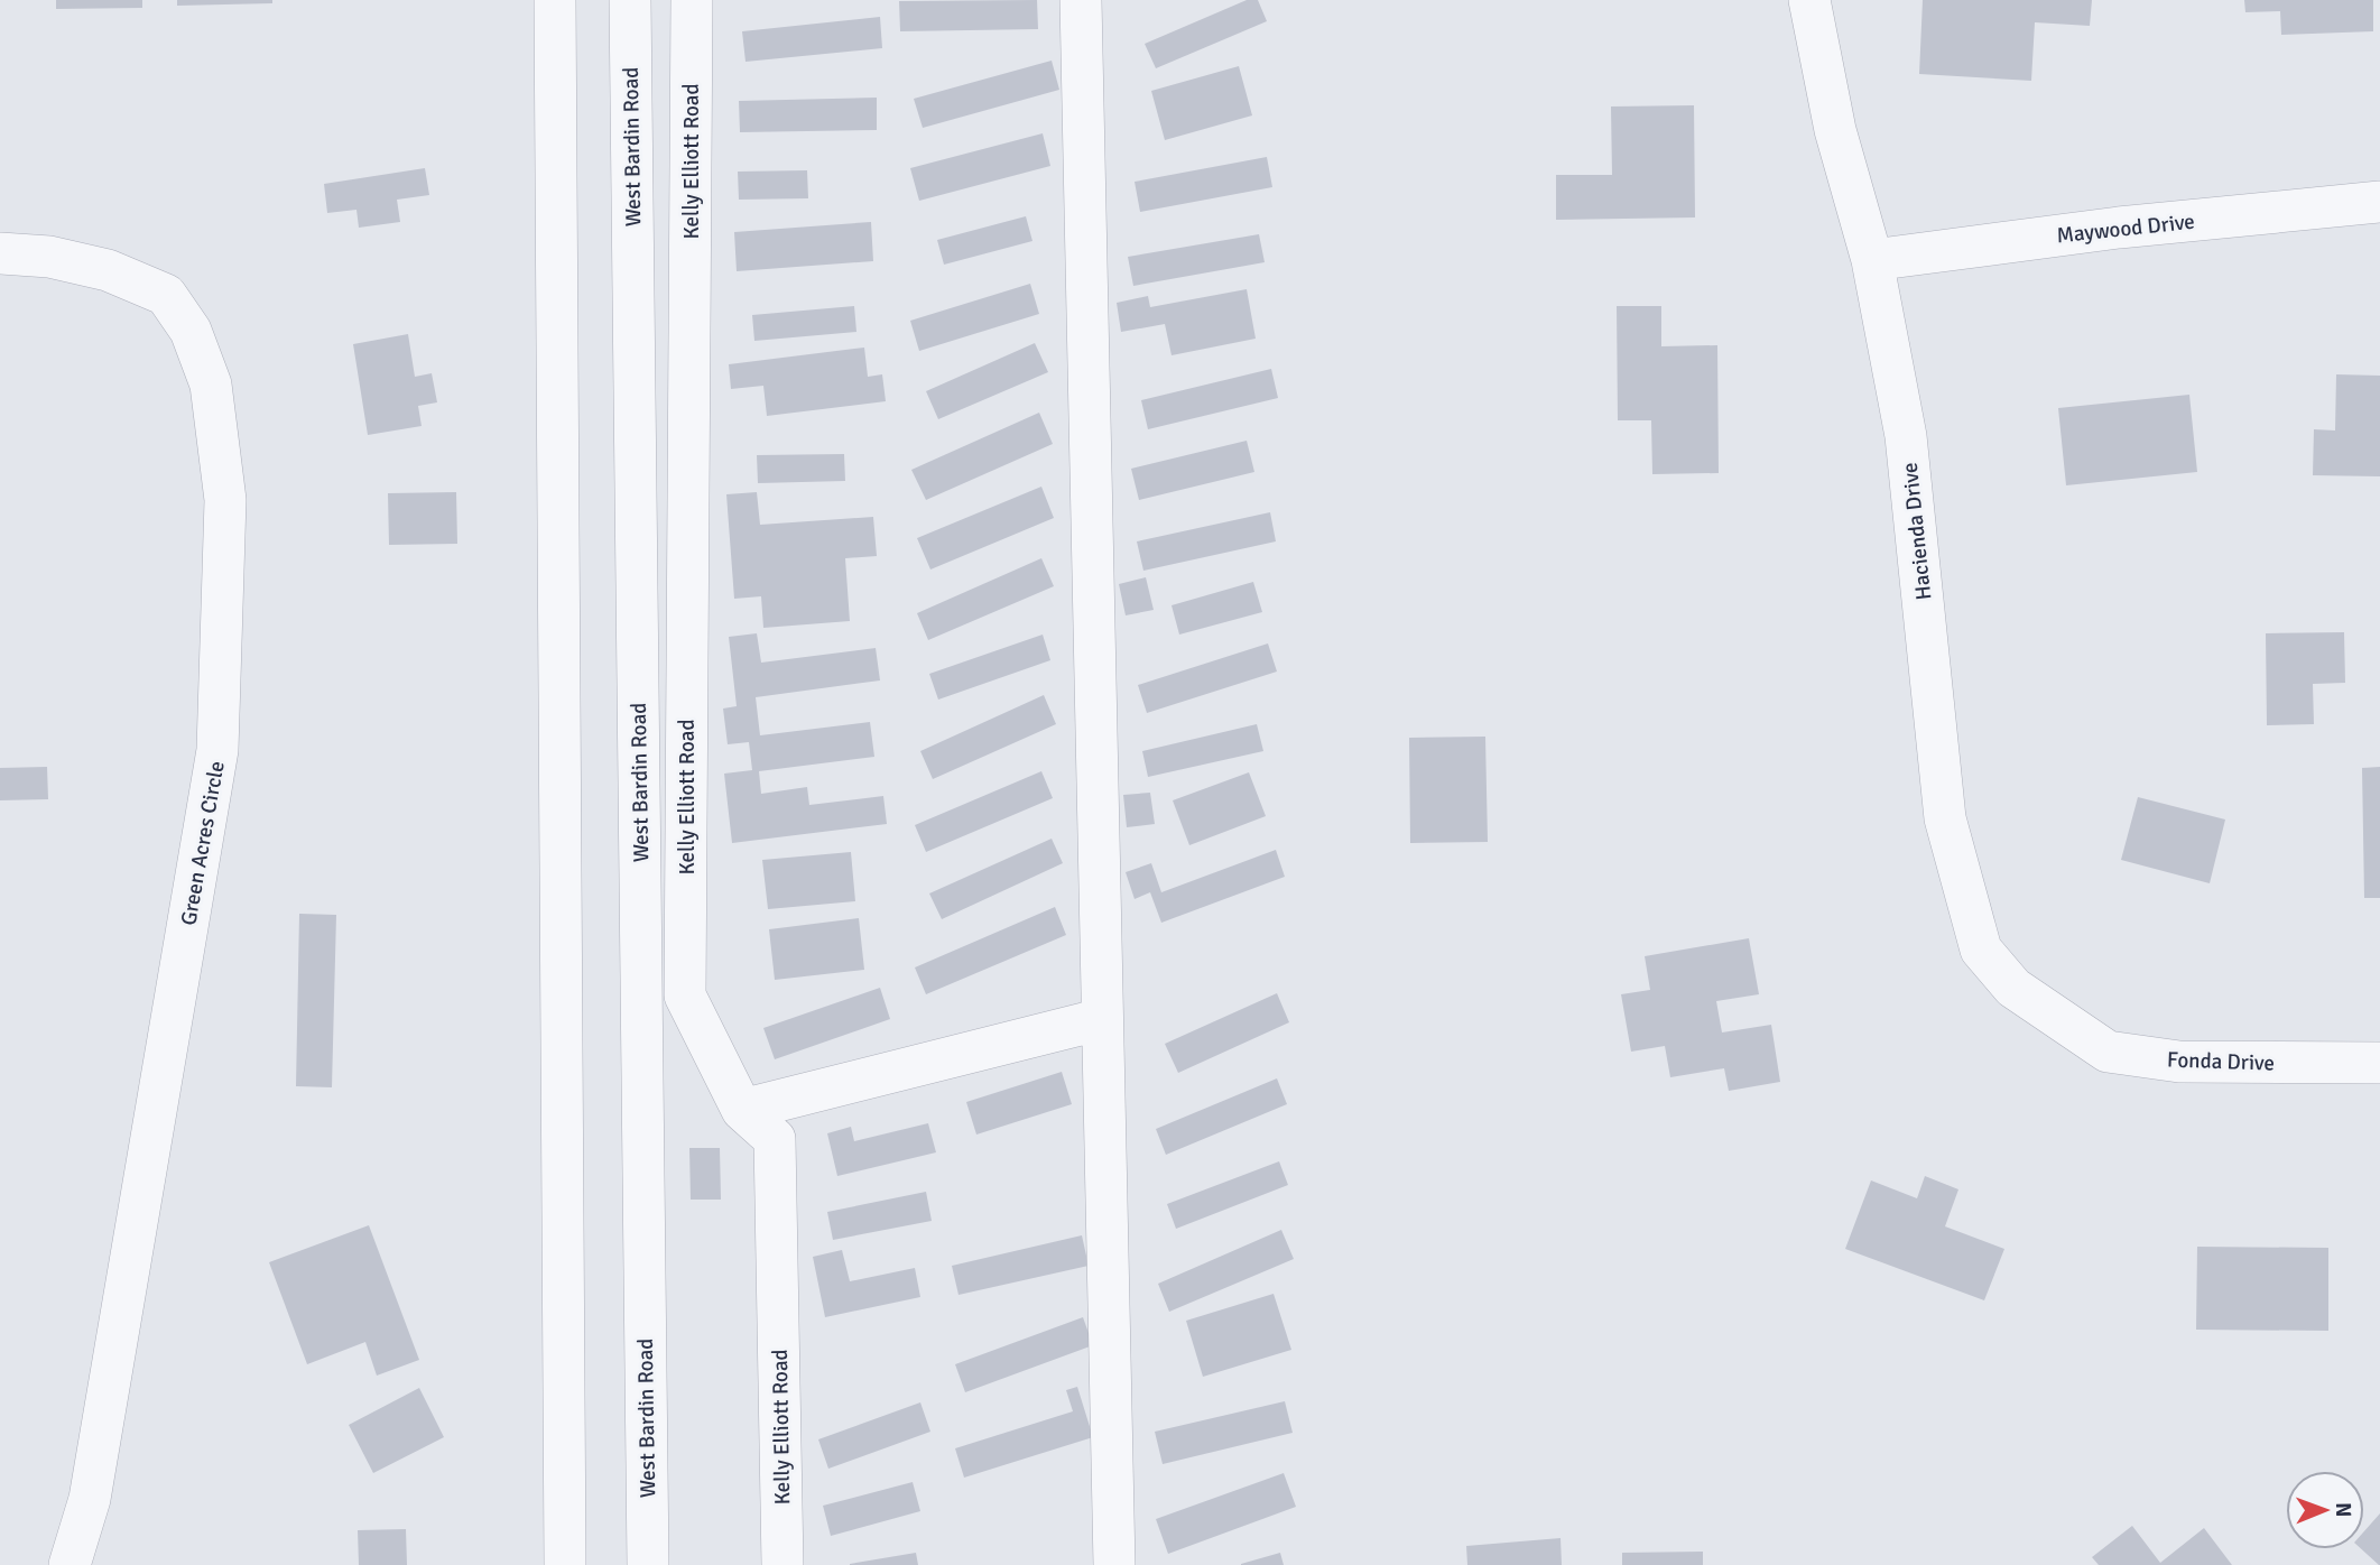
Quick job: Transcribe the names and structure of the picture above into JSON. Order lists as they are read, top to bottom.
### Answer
{
  "streets": {
    "street": [
      "West Bardin Road",
      "Kelly Elliott Road",
      "Maywood Drive",
      "Hacienda Drive",
      "Green Acres Circle",
      "Fonda Drive"
    ]
  },
  "crossings": [
    ["Maywood Drive", "Hacienda Drive"],
    ["Hacienda Drive", "Fonda Drive"]
  ],
  "north": "right"
}
